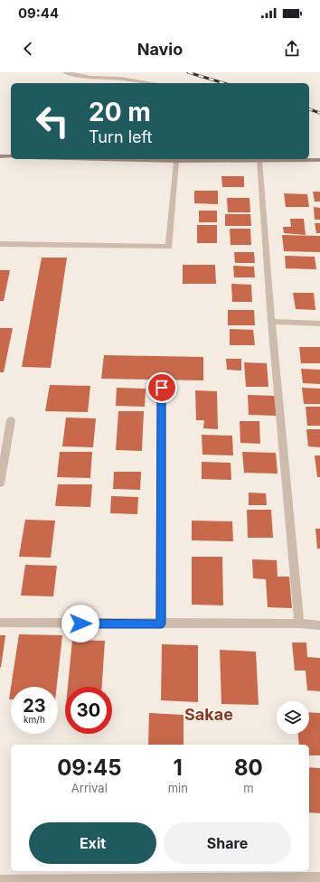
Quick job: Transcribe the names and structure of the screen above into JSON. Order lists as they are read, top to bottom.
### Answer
{
  "districts": ["Sakae"],
  "page": {
    "status": "09:44",
    "header": "Navio",
    "turn": ["20 m", "Turn left"],
    "speed": "23 km/h",
    "limit": "30",
    "eta": [
      "09:45",
      "Arrival",
      "1",
      "min",
      "80",
      "m"
    ],
    "buttons": ["Exit", "Share"]
  }
}
